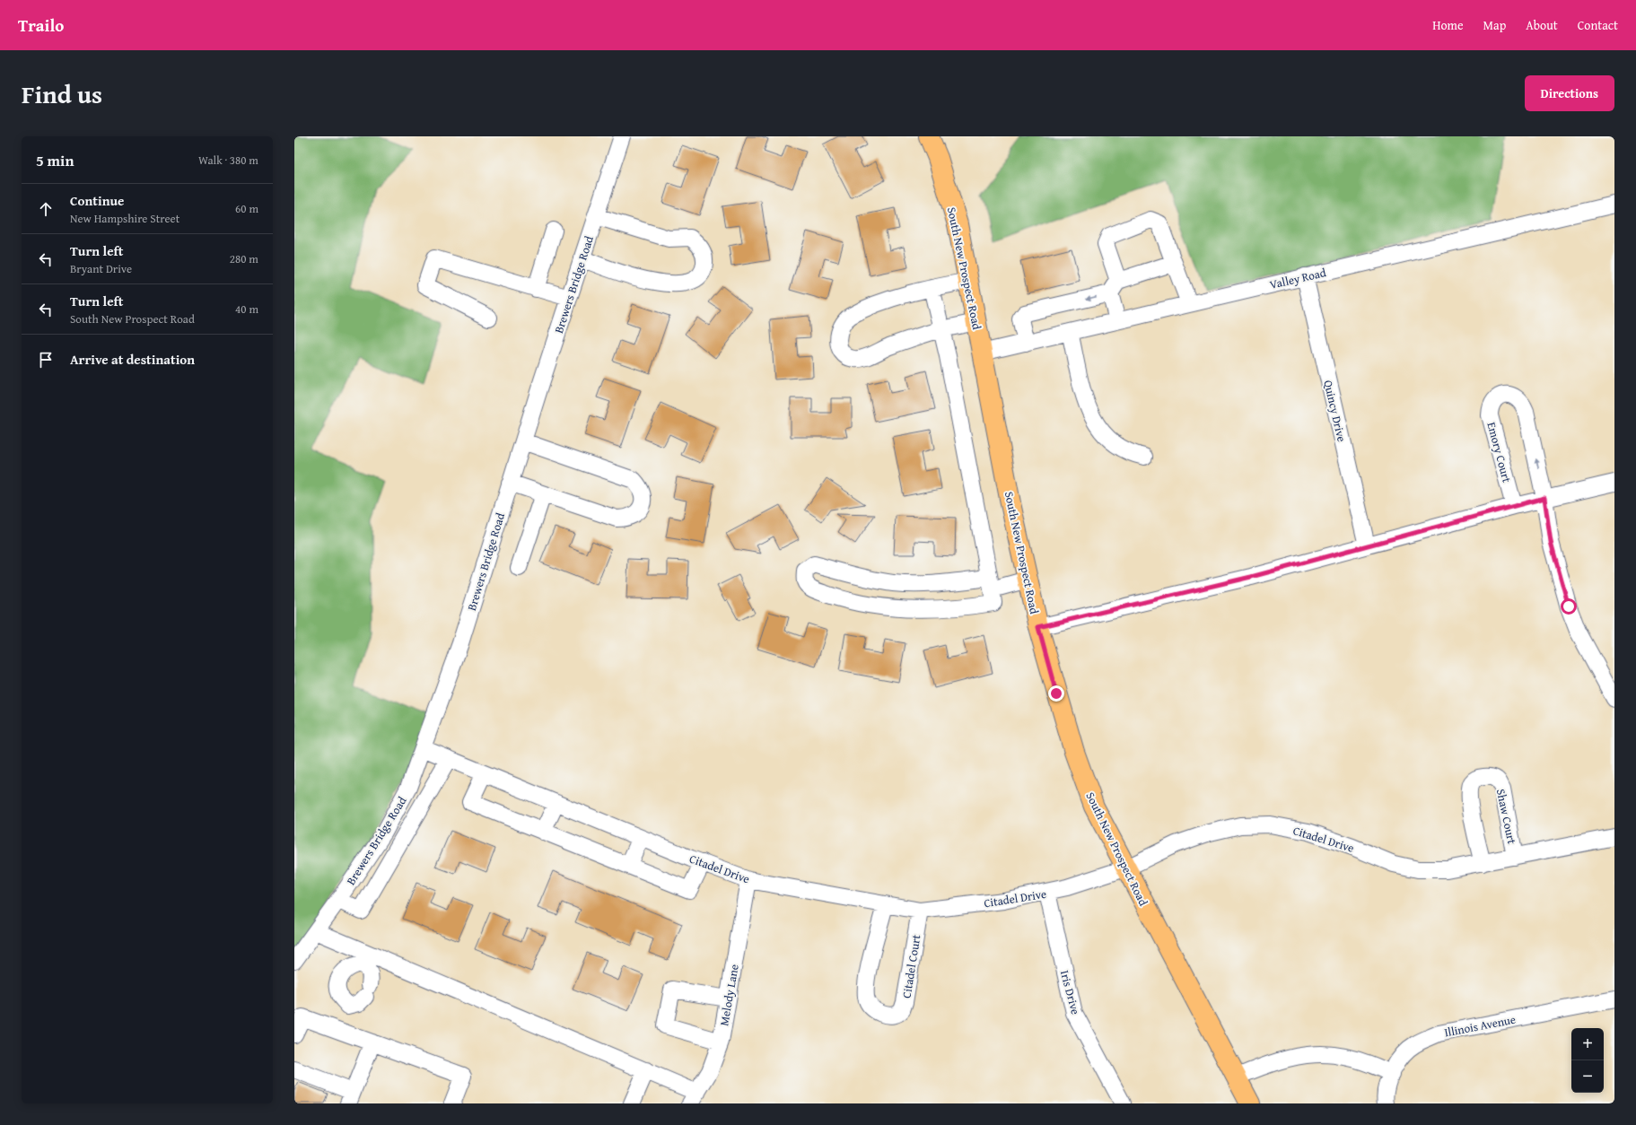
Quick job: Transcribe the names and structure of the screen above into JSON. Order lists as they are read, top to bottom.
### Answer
{
  "streets": {
    "main road": ["South New Prospect Road"],
    "street": [
      "Valley Road",
      "Brewers Bridge Road",
      "Quincy Drive",
      "Emory Court",
      "Shaw Court",
      "Citadel Drive",
      "Citadel Court",
      "Iris Drive",
      "Melody Lane",
      "Illinois Avenue"
    ]
  },
  "crossings": [
    ["South New Prospect Road", "Valley Road"],
    ["South New Prospect Road", "Citadel Drive"],
    ["Valley Road", "Quincy Drive"],
    ["Brewers Bridge Road", "Citadel Drive"],
    ["Shaw Court", "Citadel Drive"],
    ["Citadel Drive", "Citadel Court"],
    ["Citadel Drive", "Iris Drive"],
    ["Citadel Drive", "Melody Lane"]
  ],
  "page": {
    "header": "Trailo",
    "nav": [
      "Home",
      "Map",
      "About",
      "Contact"
    ],
    "title": "Find us",
    "buttons": "Directions",
    "heading": ["5 min", "Walk · 380 m"],
    "list": [
      ["Continue", "New Hampshire Street", "60 m"],
      ["Turn left", "Bryant Drive", "280 m"],
      ["Turn left", "South New Prospect Road", "40 m"],
      "Arrive at destination"
    ],
    "map_buttons": ["+", "−"]
  }
}
